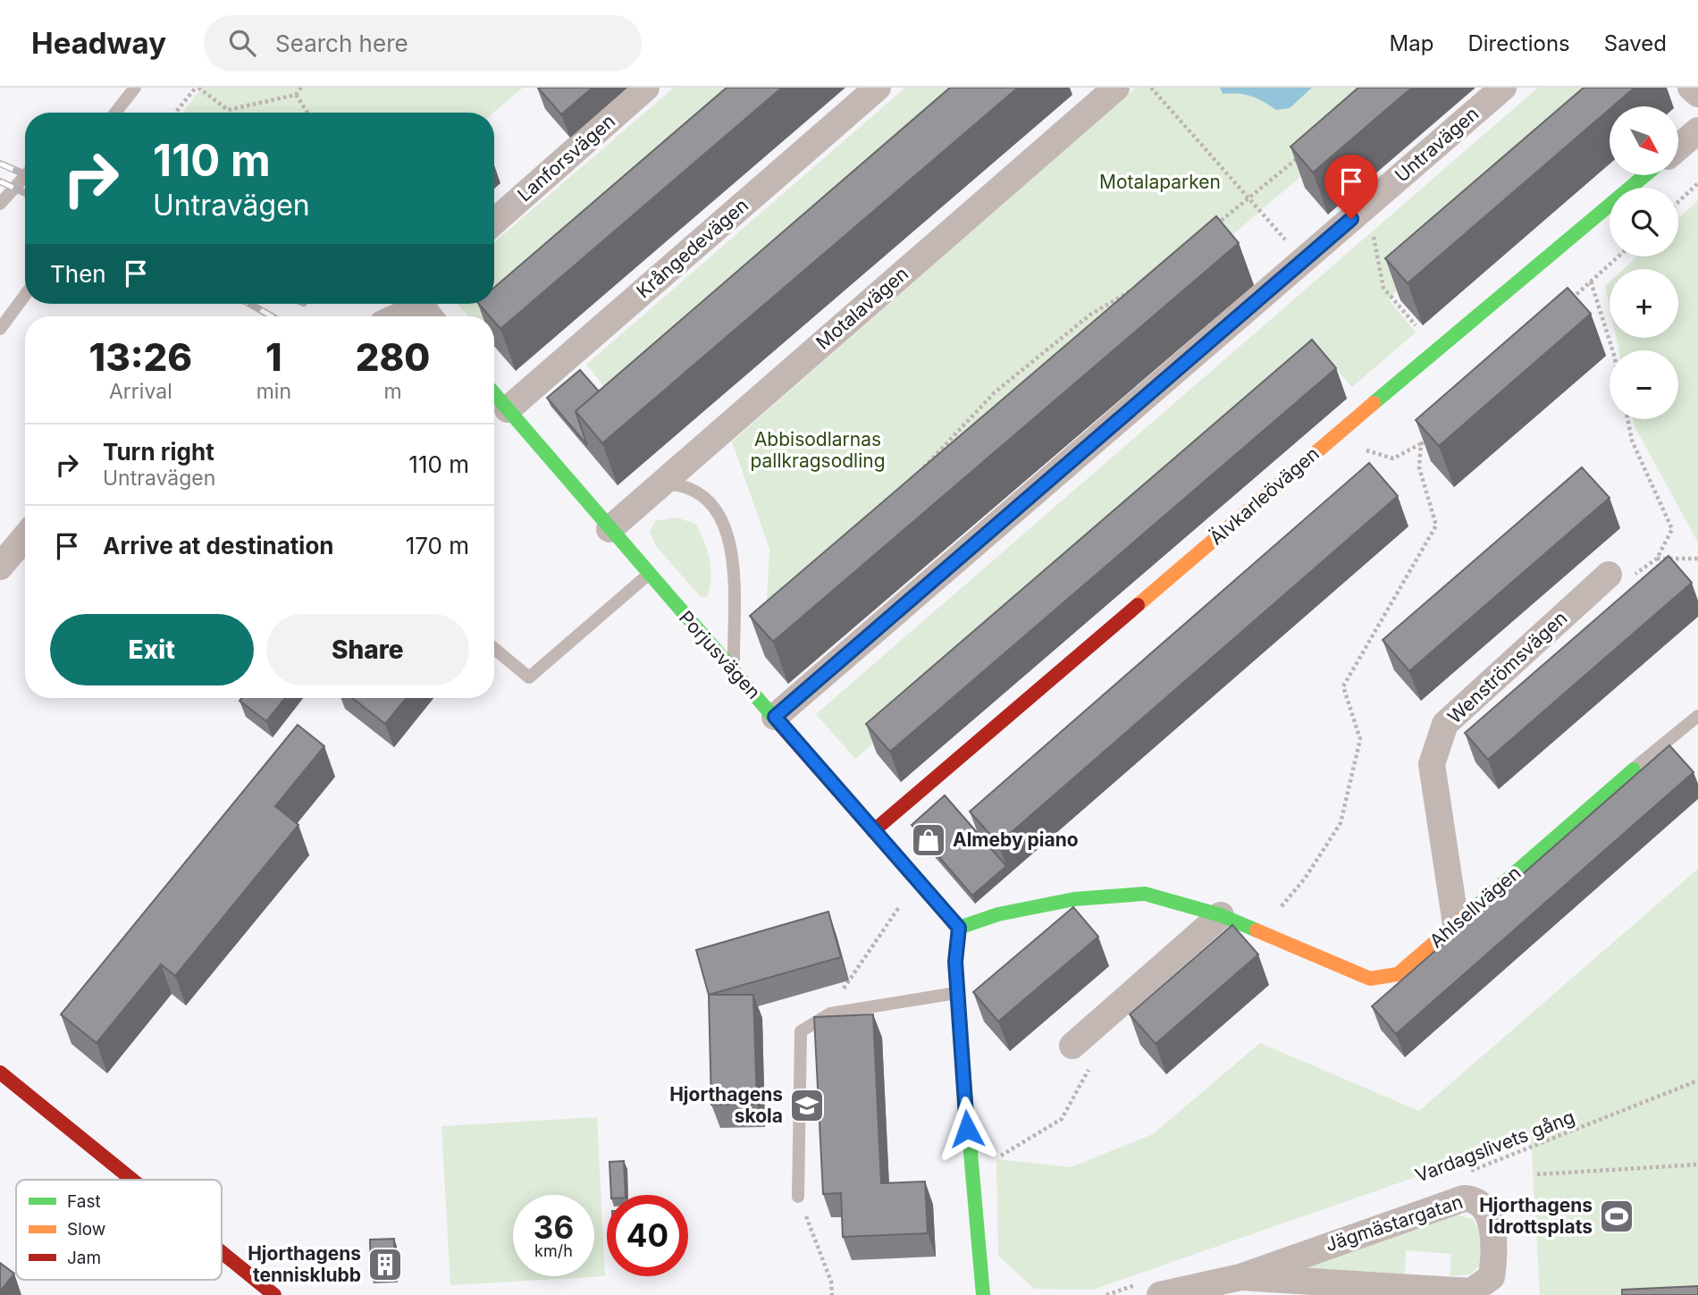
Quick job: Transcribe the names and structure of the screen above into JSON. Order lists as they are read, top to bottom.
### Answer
{
  "streets": {
    "street": [
      "Untravägen",
      "Lanforsvägen",
      "Krångedevägen",
      "Motalavägen",
      "Älvkarleövägen",
      "Porjusvägen",
      "Wenströmsvägen",
      "Ahlsellvägen",
      "Jägmästargatan"
    ],
    "path": ["Vardagslivets gång"]
  },
  "crossings": [
    ["Untravägen", "Porjusvägen"],
    ["Krångedevägen", "Porjusvägen"],
    ["Motalavägen", "Porjusvägen"],
    ["Älvkarleövägen", "Porjusvägen"],
    ["Porjusvägen", "Ahlsellvägen"],
    ["Wenströmsvägen", "Ahlsellvägen"]
  ],
  "parks": ["Motalaparken", "Abbisodlarnas pallkragsodling"],
  "places": {
    "shop": ["Almeby piano"],
    "school or university": ["Hjorthagens skola"],
    "sports": ["Hjorthagens Idrottsplats"],
    "building": ["Hjorthagens tennisklubb"]
  },
  "legend": ["Fast", "Slow", "Jam"],
  "north": "bottom right",
  "page": {
    "header": "Headway",
    "search": "Search here",
    "nav": ["Map", "Directions", "Saved"],
    "map_buttons": ["+", "−"],
    "turn": ["110 m", "Untravägen"],
    "then": "Then",
    "eta": [
      "13:26",
      "Arrival",
      "1",
      "min",
      "280",
      "m"
    ],
    "list": [
      {
        "name": "Turn right",
        "note": "Untravägen",
        "value": "110 m"
      },
      {
        "name": "Arrive at destination",
        "value": "170 m"
      }
    ],
    "buttons": ["Exit", "Share"],
    "speed": "36 km/h",
    "limit": "40"
  }
}
